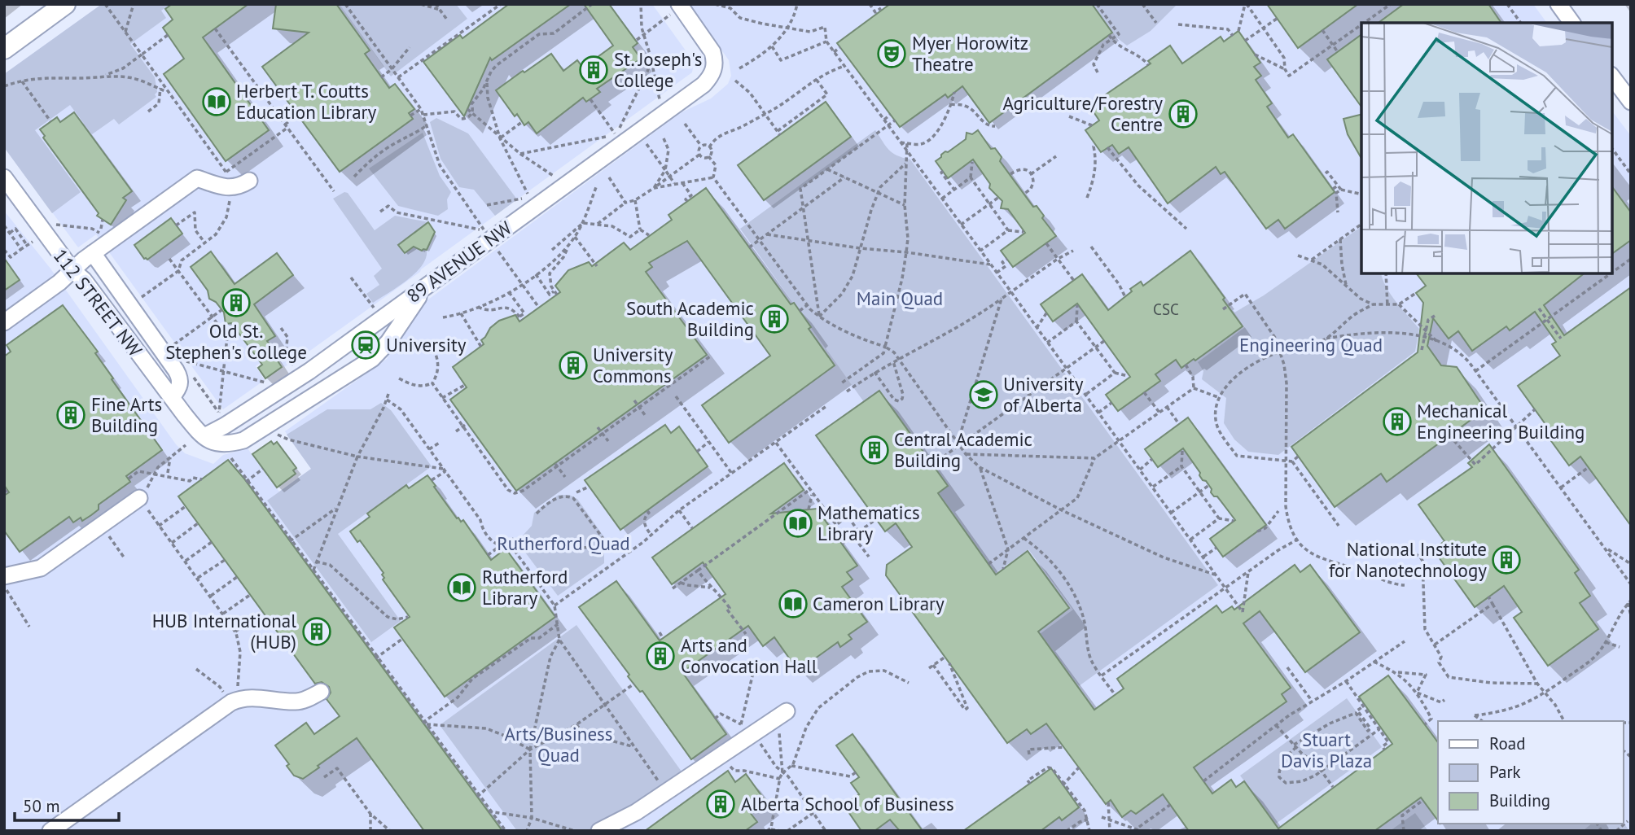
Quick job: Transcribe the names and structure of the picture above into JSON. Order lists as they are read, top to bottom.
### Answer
{
  "streets": {
    "street": ["89 AVENUE NW", "112 STREET NW"]
  },
  "crossings": [
    ["89 AVENUE NW", "112 STREET NW"]
  ],
  "parks": [
    "Main Quad",
    "Engineering Quad",
    "Rutherford Quad",
    "Arts/Business Quad",
    "Stuart Davis Plaza"
  ],
  "places": {
    "theatre": ["Myer Horowitz Theatre"],
    "building": [
      "St. Joseph's College",
      "Agriculture/Forestry Centre",
      "Old St. Stephen's College",
      "South Academic Building",
      "University Commons",
      "Fine Arts Building",
      "Mechanical Engineering Building",
      "Central Academic Building",
      "National Institute for Nanotechnology",
      "HUB International (HUB)",
      "Arts and Convocation Hall",
      "Alberta School of Business"
    ],
    "library": [
      "Herbert T. Coutts Education Library",
      "Mathematics Library",
      "Rutherford Library",
      "Cameron Library"
    ],
    "station": ["University"],
    "school or university": ["University of Alberta"]
  },
  "house_numbers": ["CSC"],
  "legend": ["Road", "Park", "Building"],
  "scale_bar": "50 m"
}
